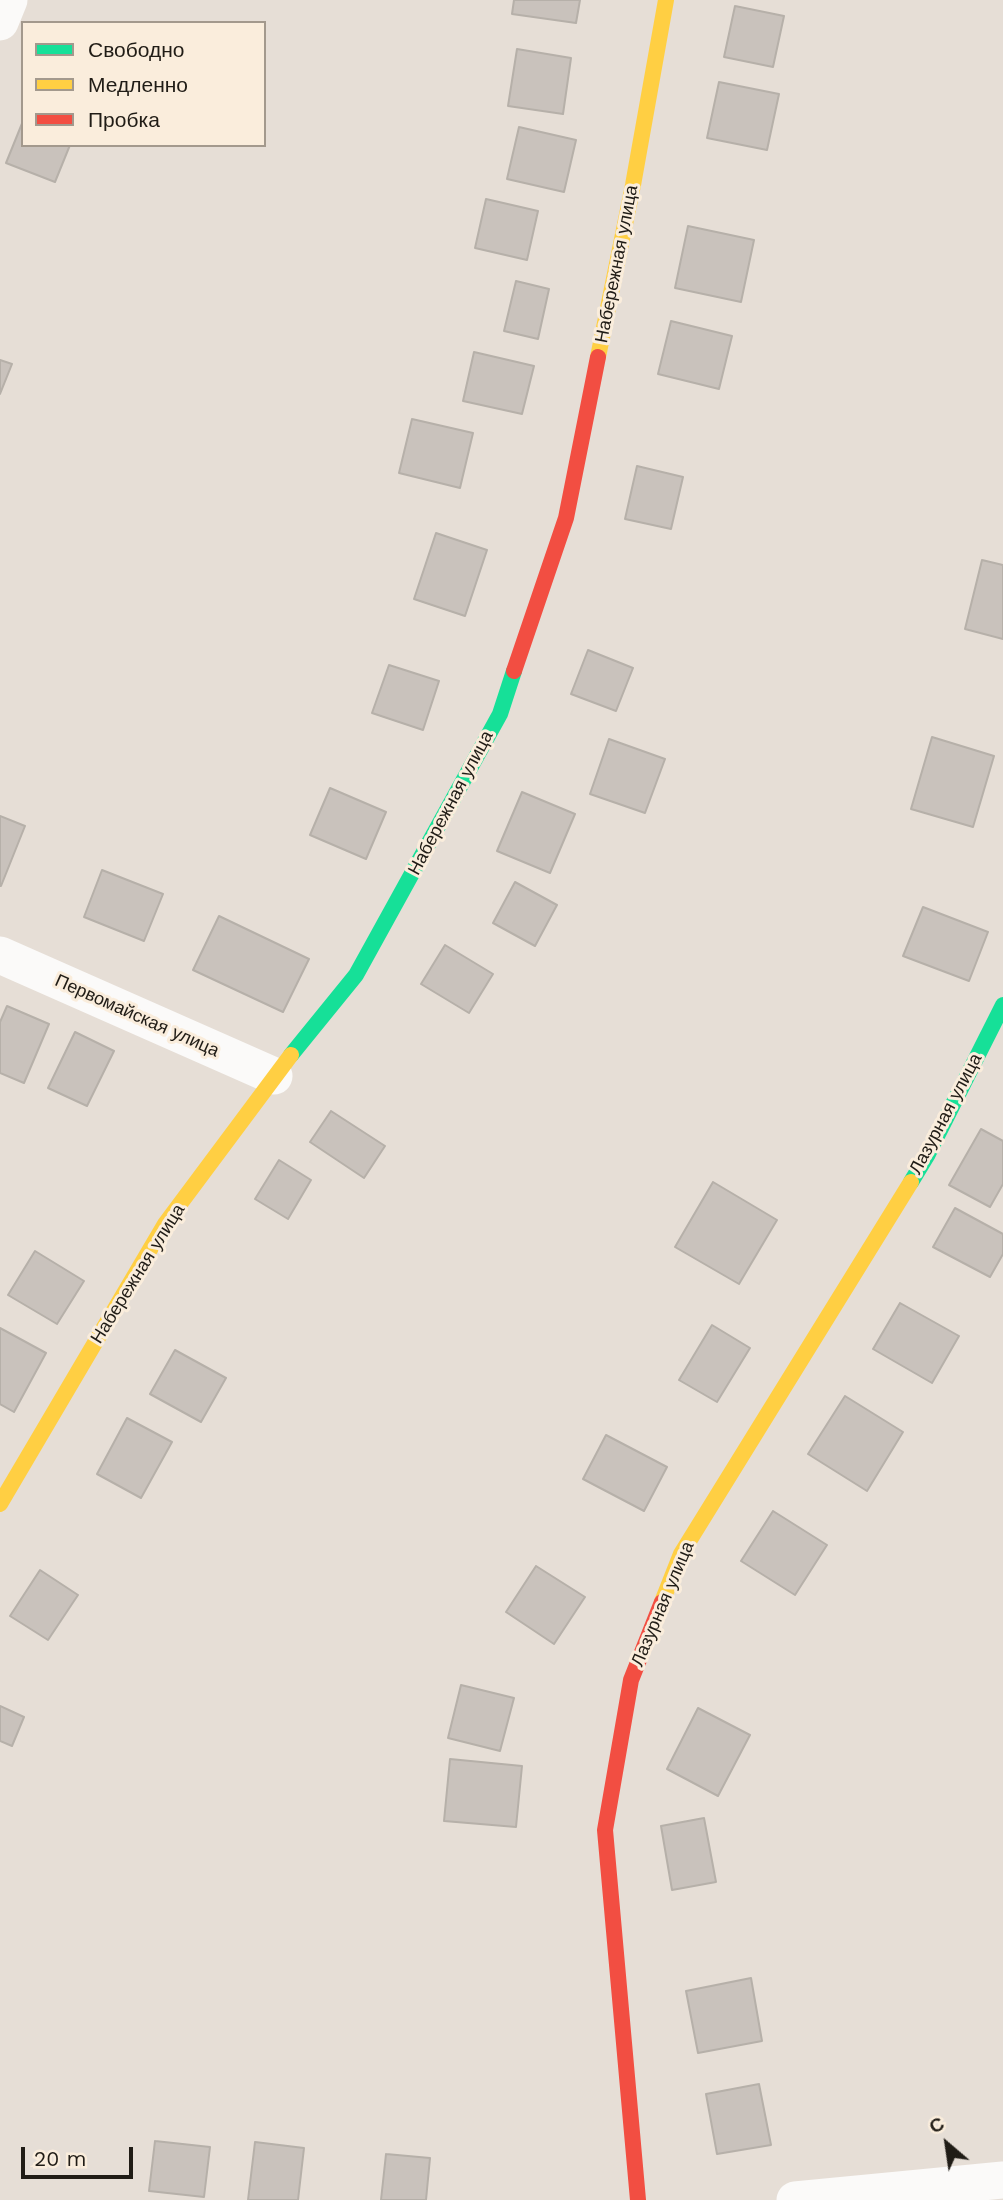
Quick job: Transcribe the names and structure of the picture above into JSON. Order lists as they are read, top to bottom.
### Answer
{
  "streets": {
    "street": ["Набережная улица", "Первомайская улица", "Лазурная улица"]
  },
  "crossings": [
    ["Набережная улица", "Первомайская улица"]
  ],
  "legend": ["Свободно", "Медленно", "Пробка"],
  "scale_bar": "20 m",
  "north": "top left"
}
